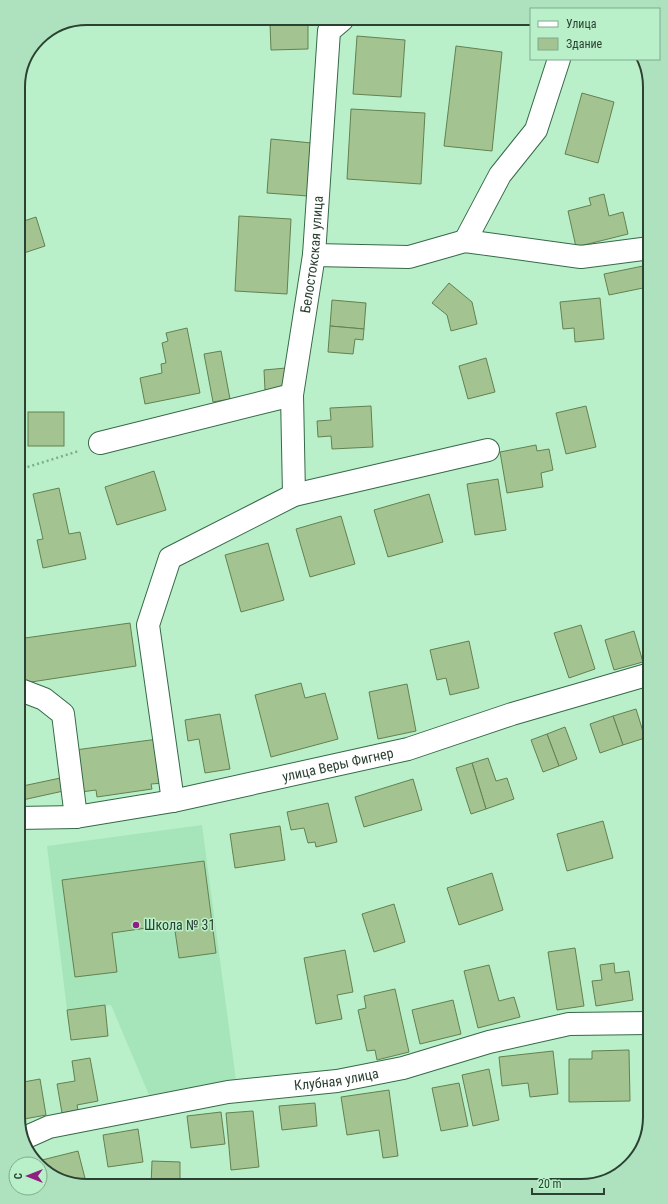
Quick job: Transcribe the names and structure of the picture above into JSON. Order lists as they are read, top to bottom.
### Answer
{
  "streets": {
    "street": ["Белостокская улица", "улица Веры Фигнер", "Клубная улица"]
  },
  "places": ["Школа № 31"],
  "legend": ["Улица", "Здание"],
  "scale_bar": "20 m",
  "north": "left"
}
